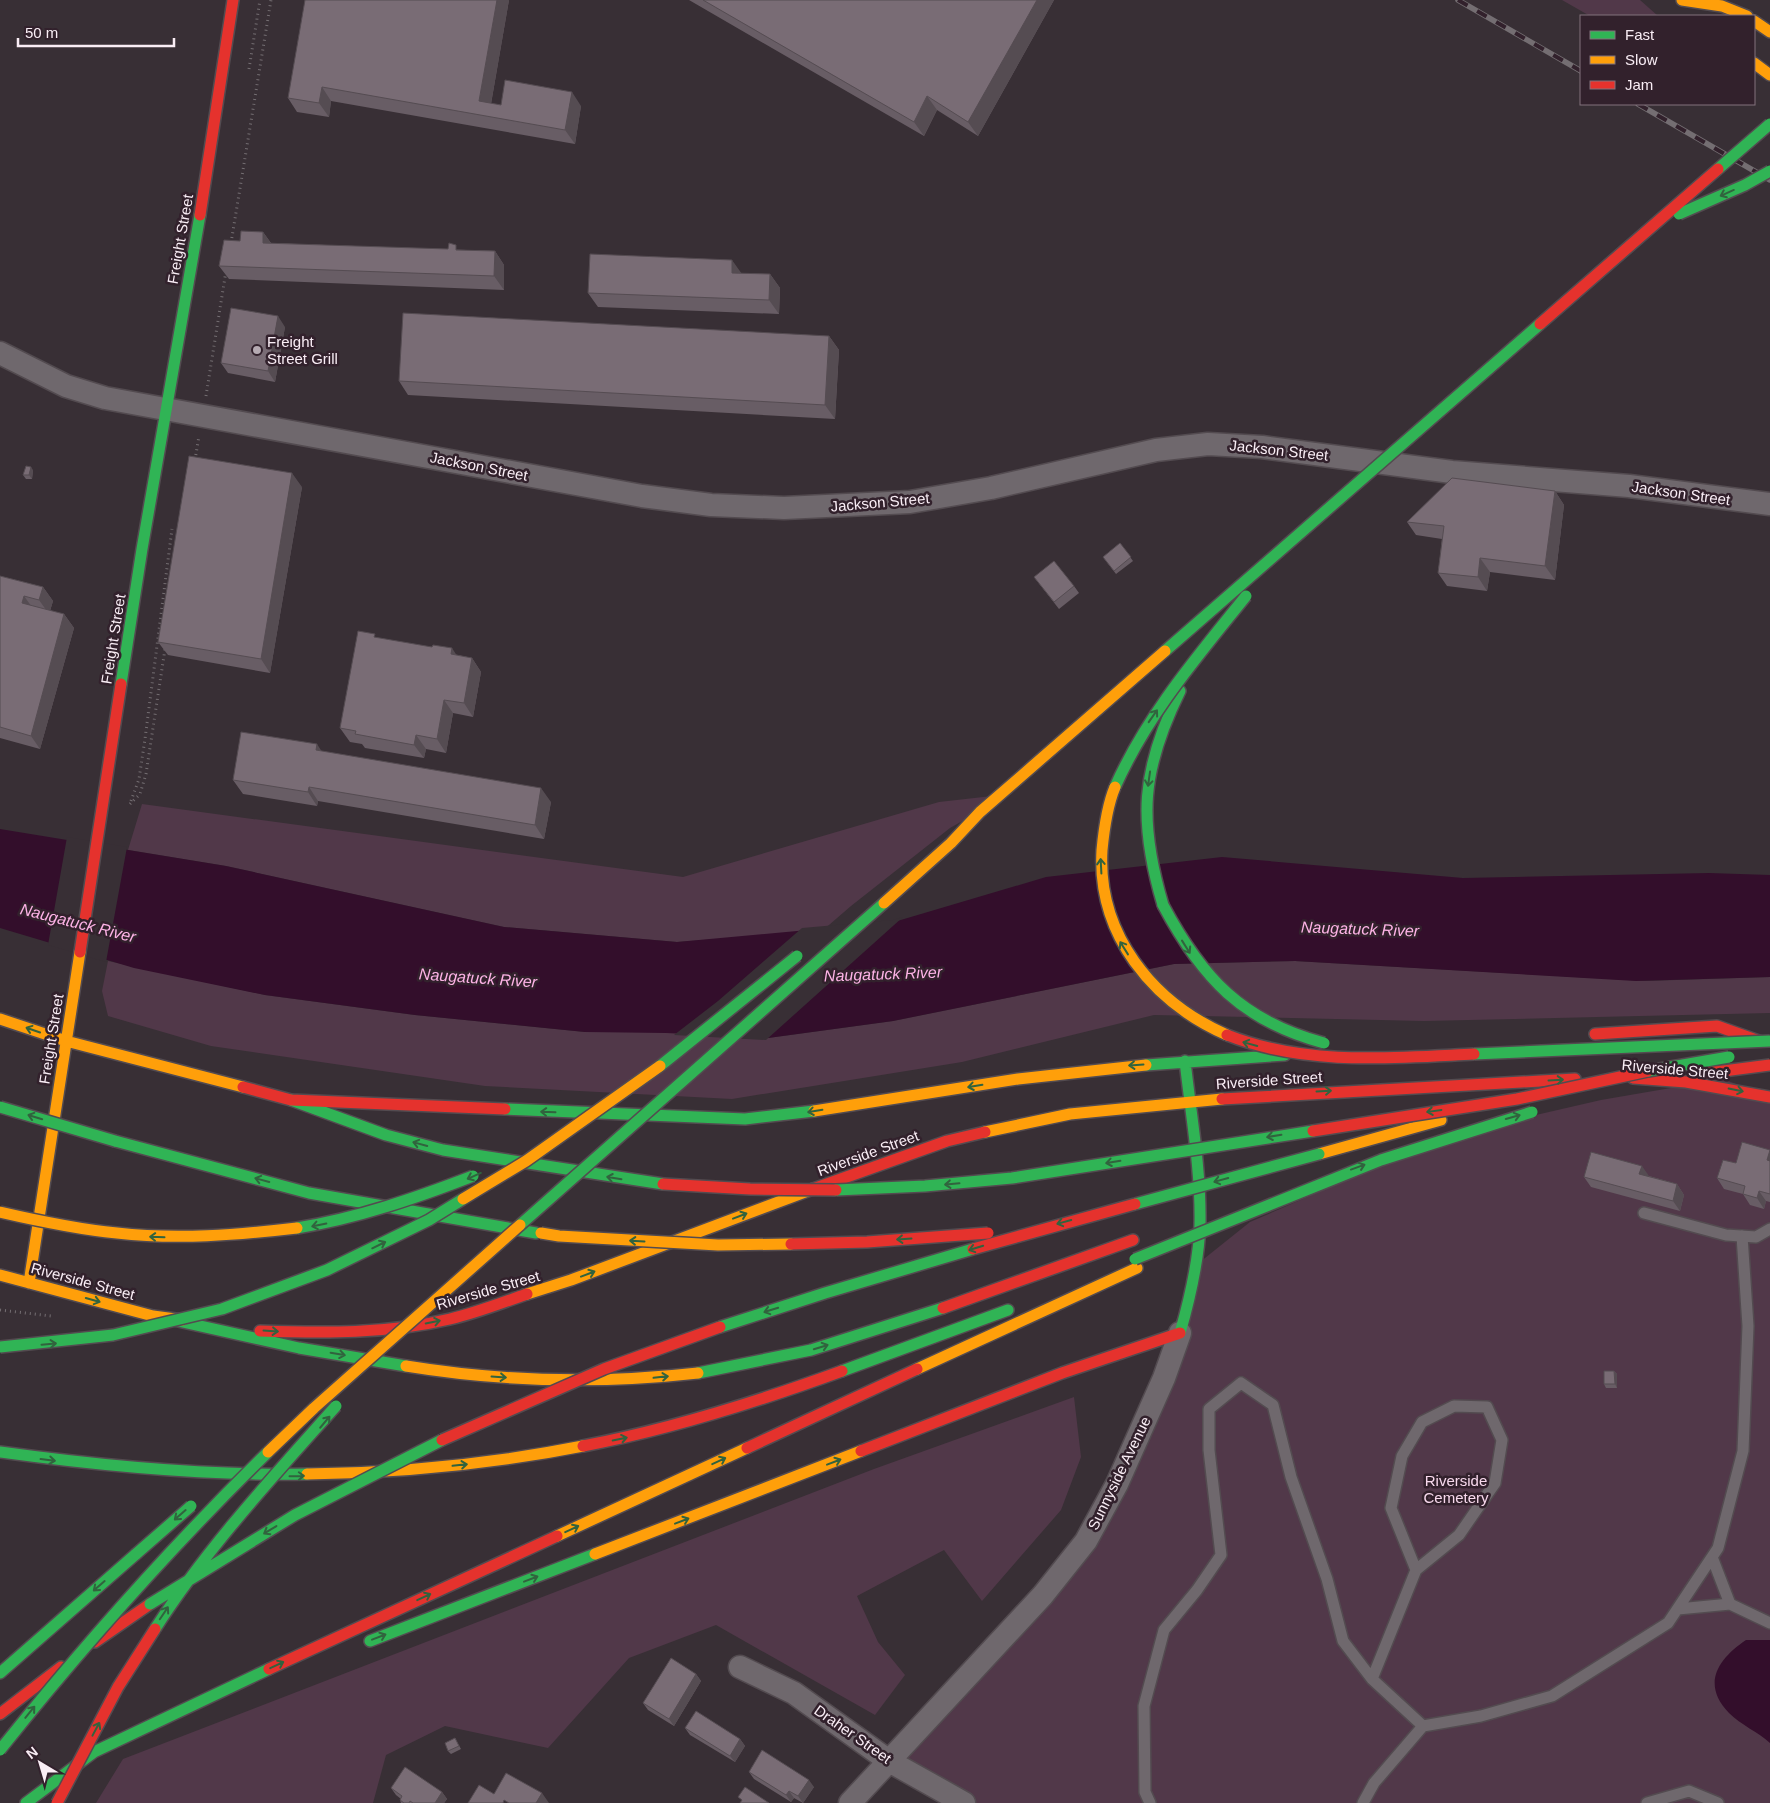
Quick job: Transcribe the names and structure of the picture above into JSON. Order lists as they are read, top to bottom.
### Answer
{
  "streets": {
    "main road": ["Freight Street", "Riverside Street", "Sunnyside Avenue"],
    "street": ["Jackson Street", "Draher Street"]
  },
  "crossings": [
    ["Freight Street", "Jackson Street"],
    ["Freight Street", "Riverside Street"],
    ["Riverside Street", "Sunnyside Avenue"],
    ["Sunnyside Avenue", "Draher Street"]
  ],
  "water": ["Naugatuck River"],
  "parks": ["Riverside Cemetery"],
  "places": ["Freight Street Grill"],
  "legend": ["Fast", "Slow", "Jam"],
  "scale_bar": "50 m",
  "north": "top left"
}
